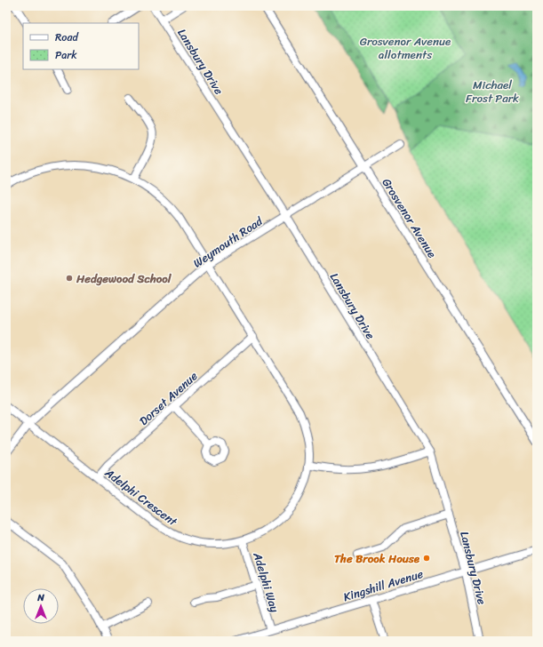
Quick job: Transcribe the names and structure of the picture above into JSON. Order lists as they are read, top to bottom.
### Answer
{
  "streets": {
    "street": [
      "Lansbury Drive",
      "Grosvenor Avenue",
      "Weymouth Road",
      "Dorset Avenue",
      "Adelphi Crescent",
      "Adelphi Way",
      "Kingshill Avenue"
    ]
  },
  "crossings": [
    ["Lansbury Drive", "Weymouth Road"],
    ["Lansbury Drive", "Kingshill Avenue"],
    ["Grosvenor Avenue", "Weymouth Road"],
    ["Weymouth Road", "Adelphi Crescent"],
    ["Dorset Avenue", "Adelphi Crescent"],
    ["Adelphi Crescent", "Adelphi Way"],
    ["Adelphi Way", "Kingshill Avenue"]
  ],
  "parks": ["Grosvenor Avenue allotments", "Michael Frost Park"],
  "places": ["Hedgewood School", "The Brook House"],
  "legend": ["Road", "Park"],
  "north": "top"
}
